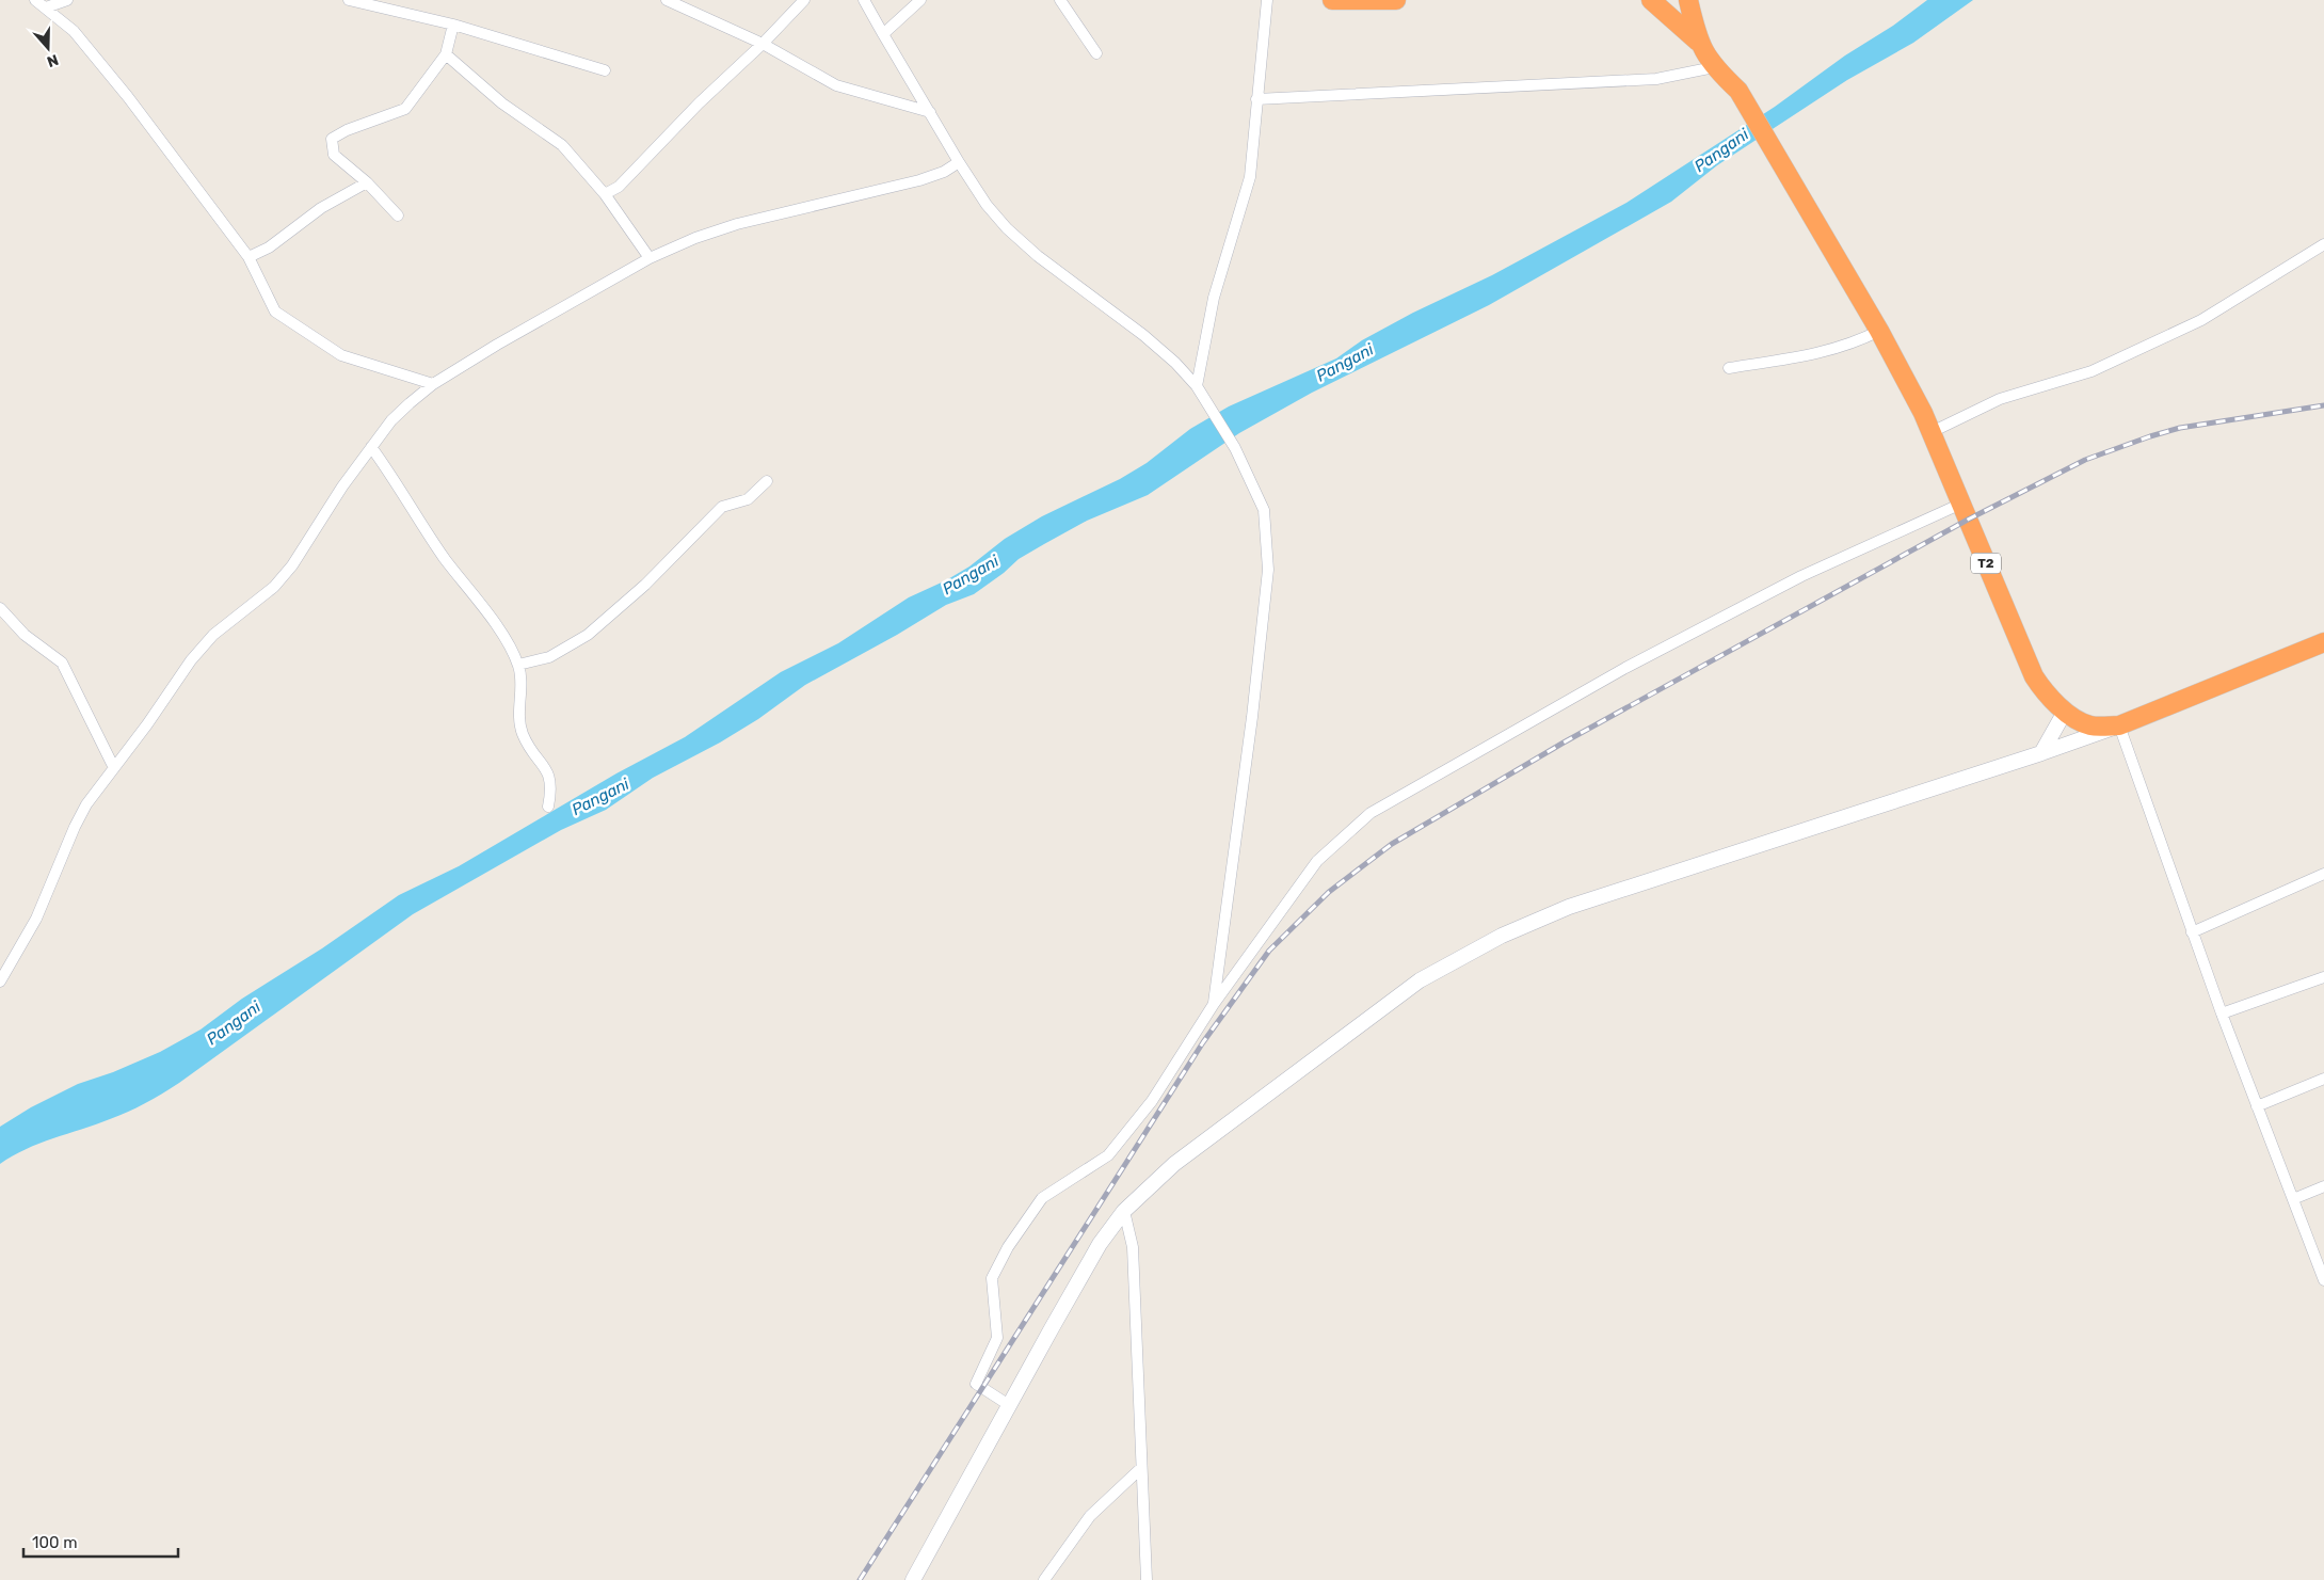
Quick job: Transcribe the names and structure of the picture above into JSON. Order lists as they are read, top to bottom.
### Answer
{
  "streets": {
    "highway": ["T2"]
  },
  "water": ["Pangani"],
  "scale_bar": "100 m",
  "north": "bottom"
}
